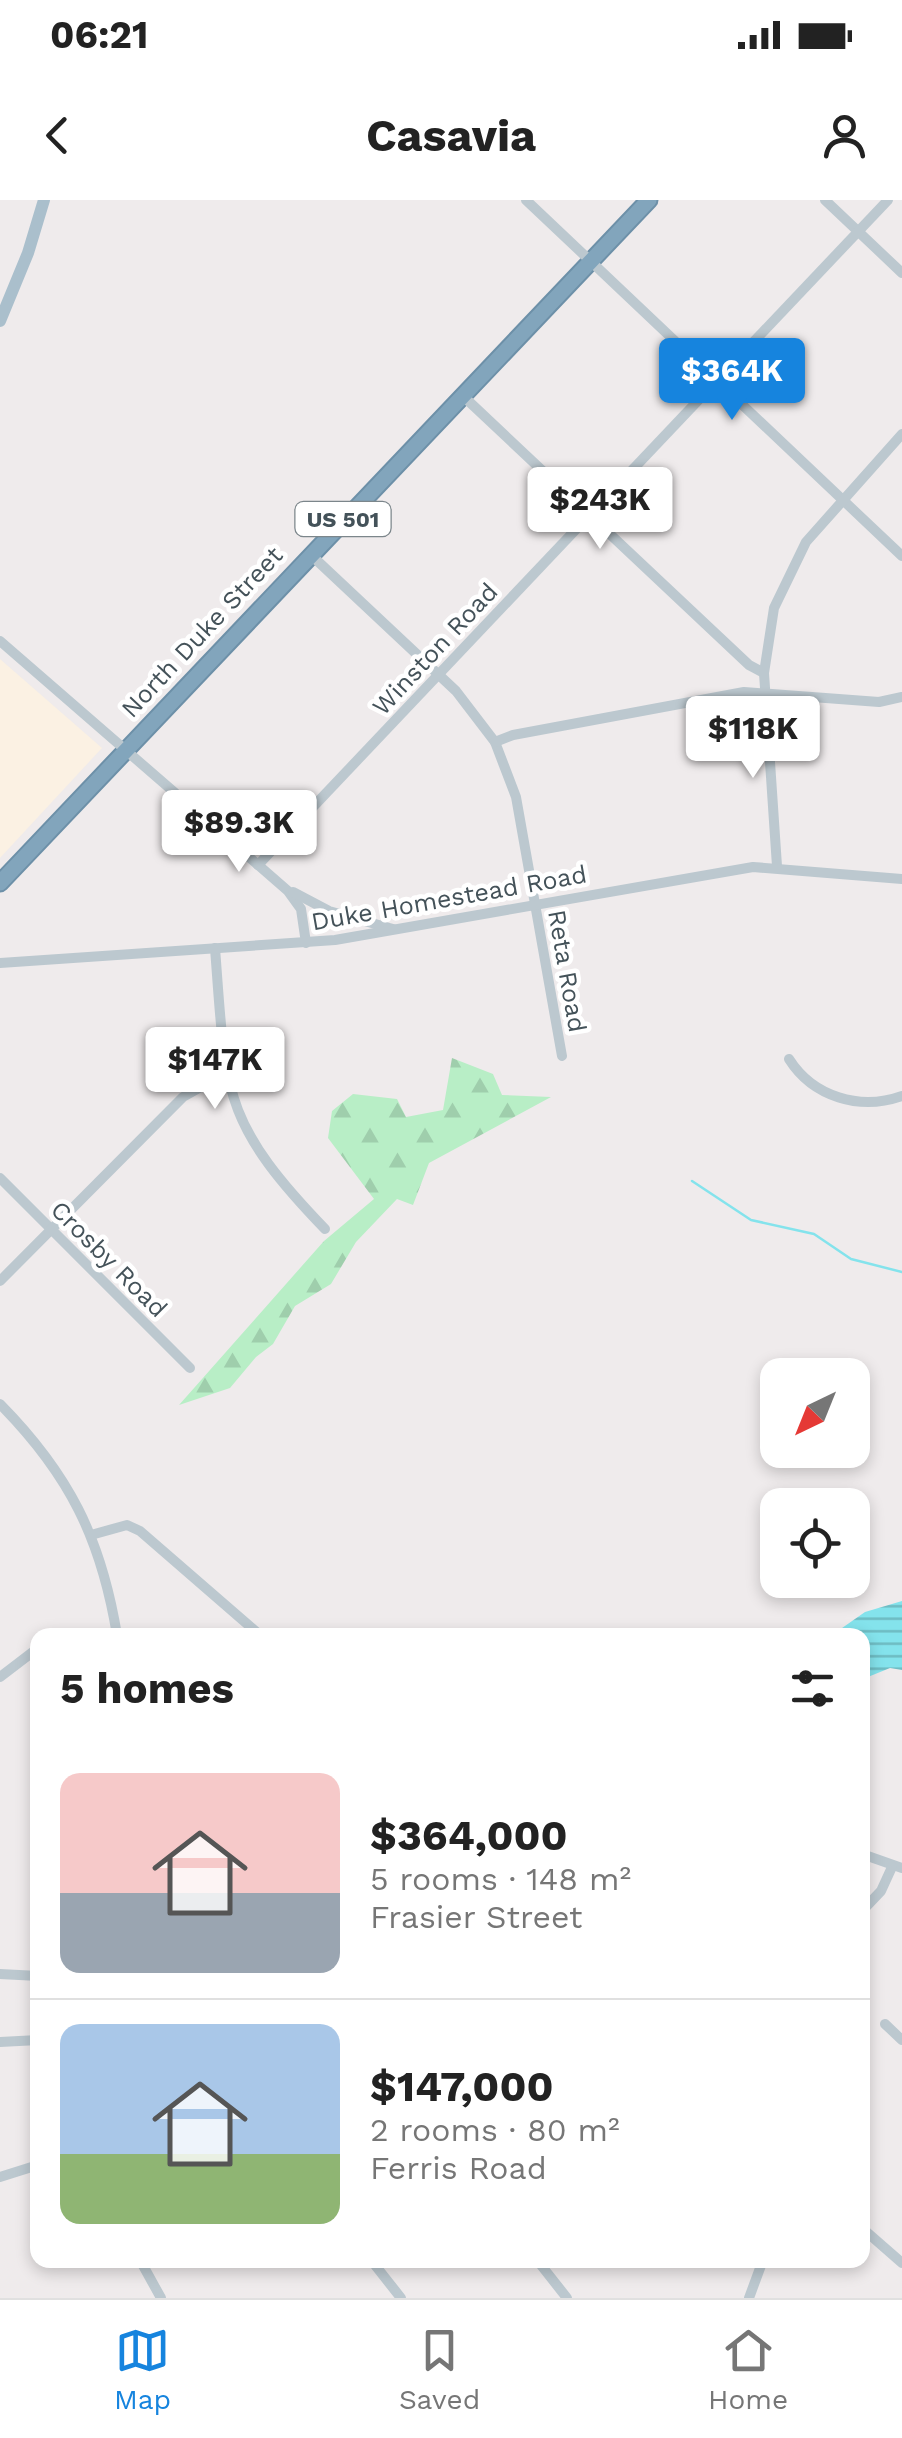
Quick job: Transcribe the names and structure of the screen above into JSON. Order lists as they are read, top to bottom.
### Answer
{
  "streets": {
    "highway": ["US 501", "North Duke Street"],
    "street": [
      "Winston Road",
      "Duke Homestead Road",
      "Reta Road",
      "Crosby Road"
    ]
  },
  "crossings": [
    ["North Duke Street", "Reta Road"],
    ["Winston Road", "Reta Road"],
    ["Duke Homestead Road", "Reta Road"]
  ],
  "north": "bottom left",
  "page": {
    "status": "06:21",
    "header": "Casavia",
    "price": [
      "$364K",
      "$243K",
      "$118K",
      "$89.3K",
      "$147K"
    ],
    "heading": "5 homes",
    "list": [
      {
        "name": "$364,000",
        "note": "5 rooms · 148 m² · Frasier Street"
      },
      {
        "name": "$147,000",
        "note": "2 rooms · 80 m² · Ferris Road"
      }
    ],
    "tabs": ["Map", "Saved", "Home"]
  }
}
